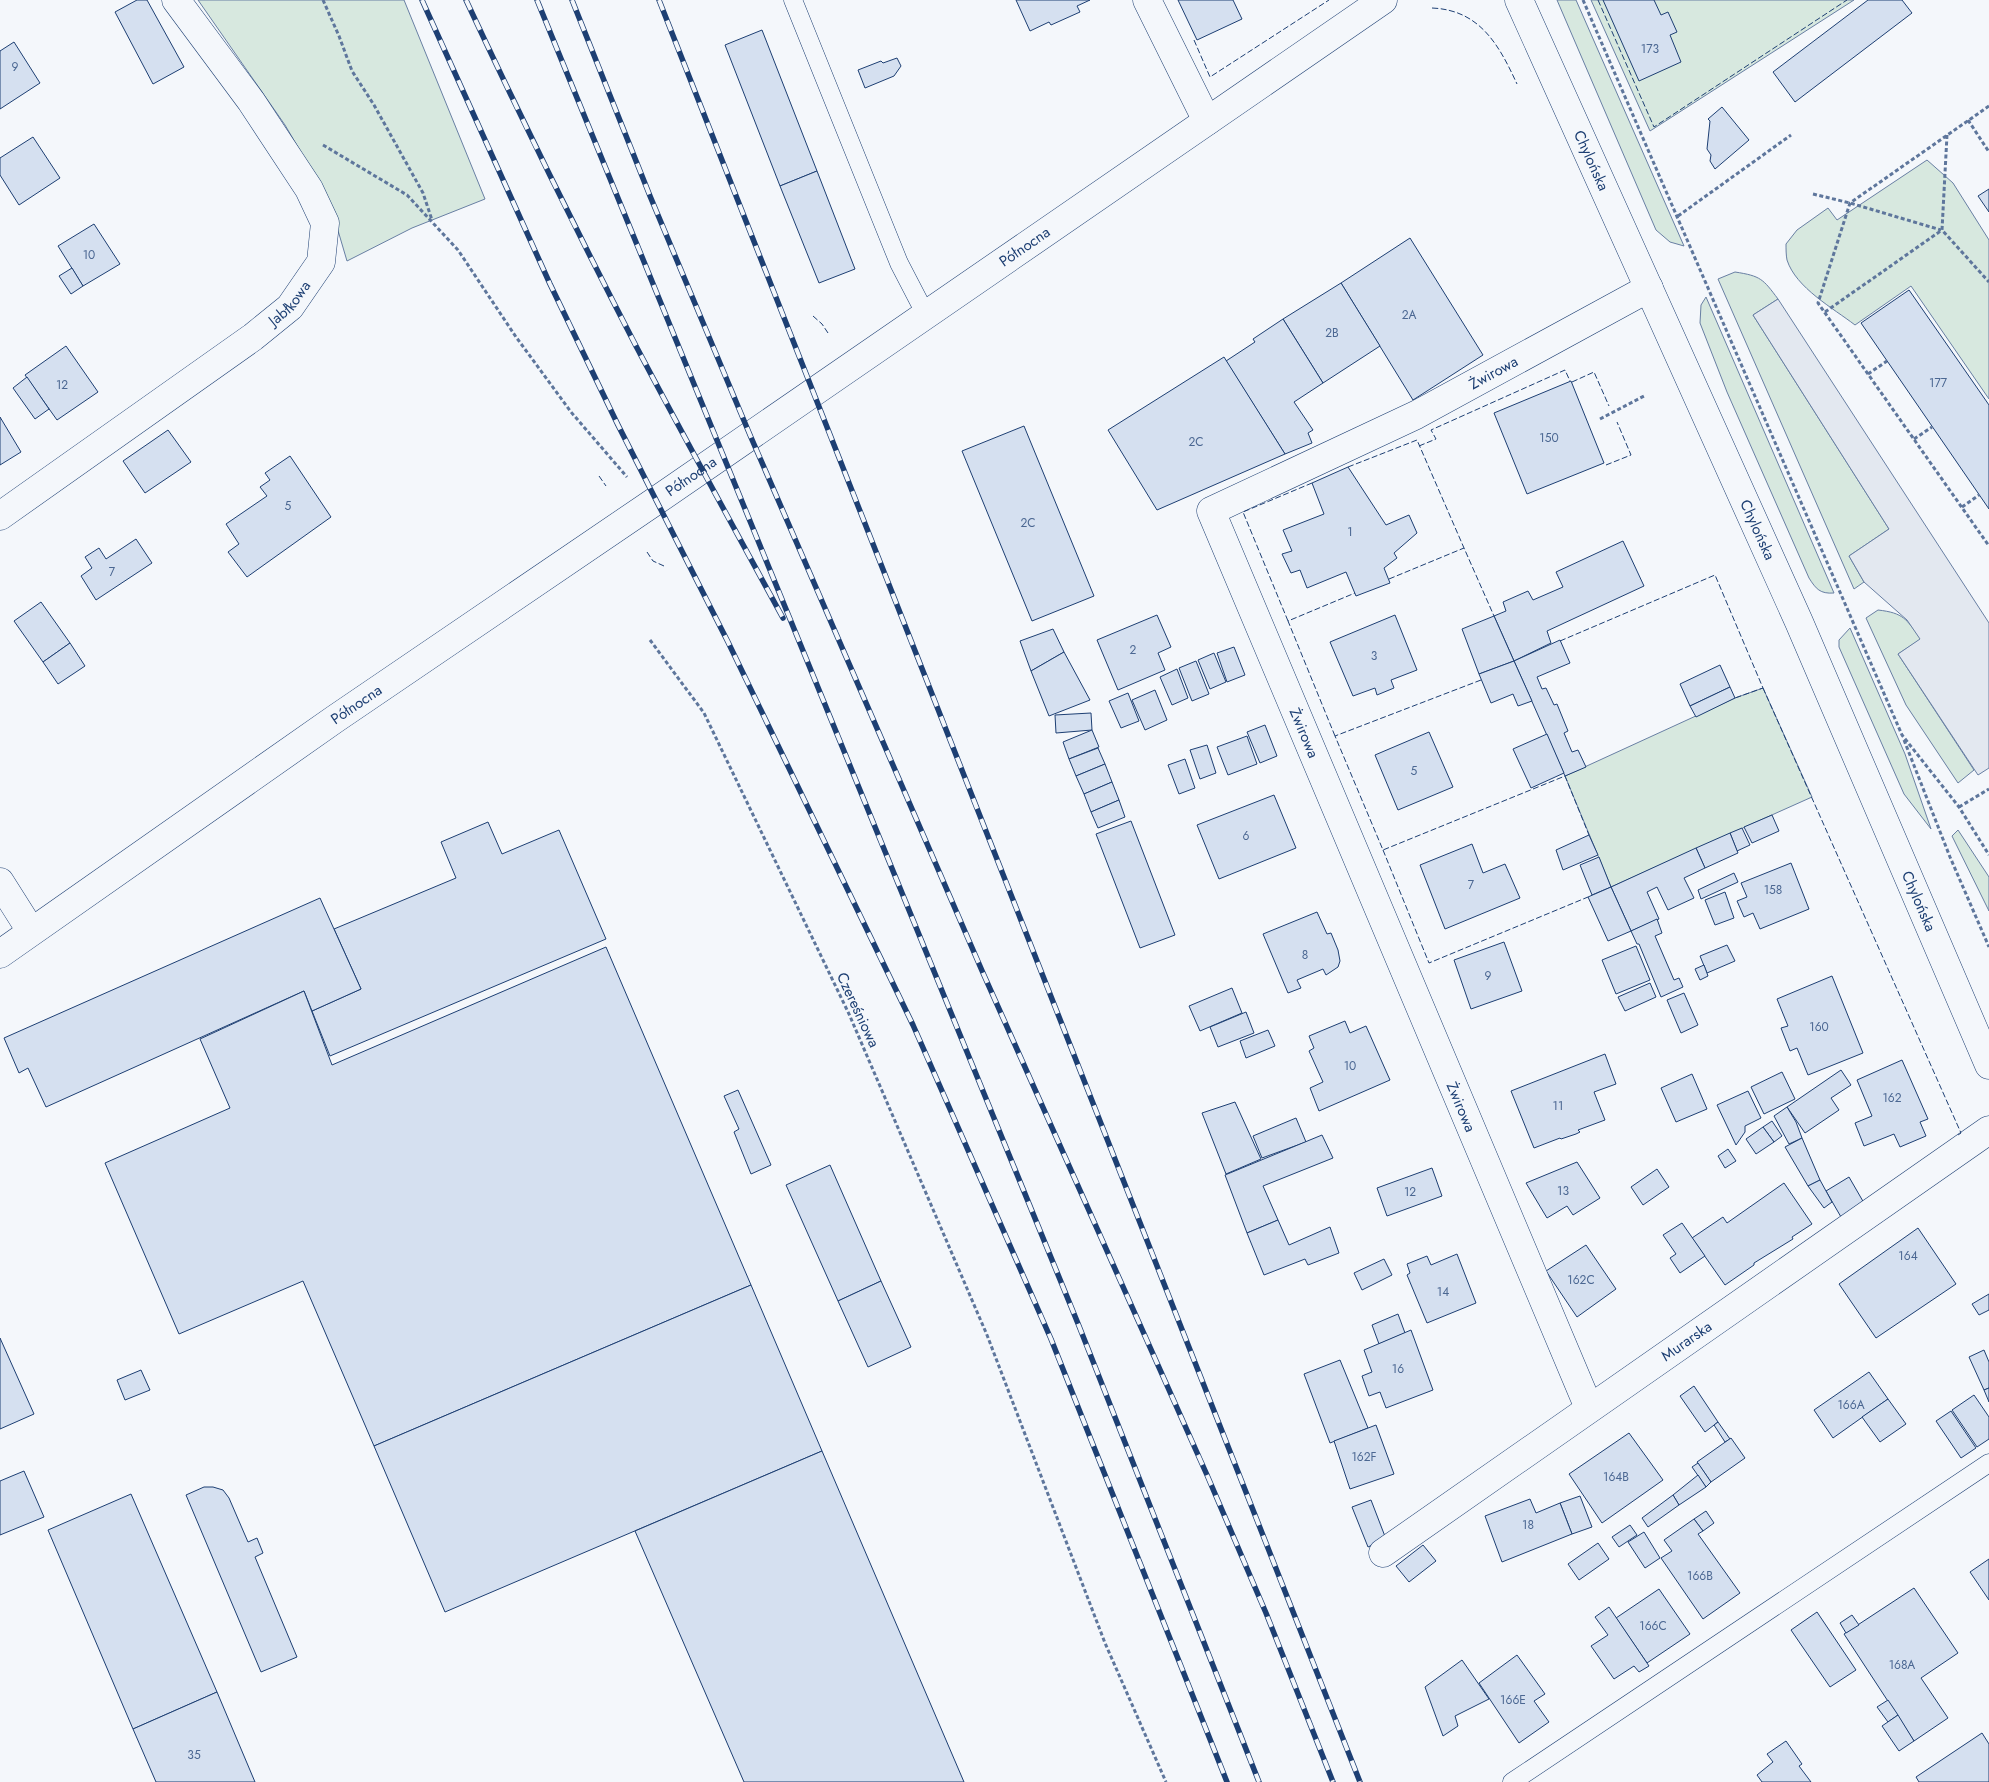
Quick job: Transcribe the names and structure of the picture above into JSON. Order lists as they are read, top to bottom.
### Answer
{
  "streets": {
    "street": [
      "Chylońska",
      "Północna",
      "Jabłkowa",
      "Żwirowa",
      "Murarska"
    ],
    "path": ["Czereśniowa"]
  },
  "crossings": [
    ["Chylońska", "Żwirowa"],
    ["Żwirowa", "Murarska"]
  ],
  "house_numbers": [
    "173",
    "9",
    "10",
    "2A",
    "2B",
    "177",
    "12",
    "150",
    "2C",
    "5",
    "2C",
    "1",
    "7",
    "2",
    "3",
    "5",
    "6",
    "7",
    "158",
    "8",
    "9",
    "160",
    "10",
    "162",
    "11",
    "13",
    "12",
    "164",
    "162C",
    "14",
    "16",
    "166A",
    "162F",
    "164B",
    "18",
    "166B",
    "166C",
    "168A",
    "166E",
    "35"
  ]
}
